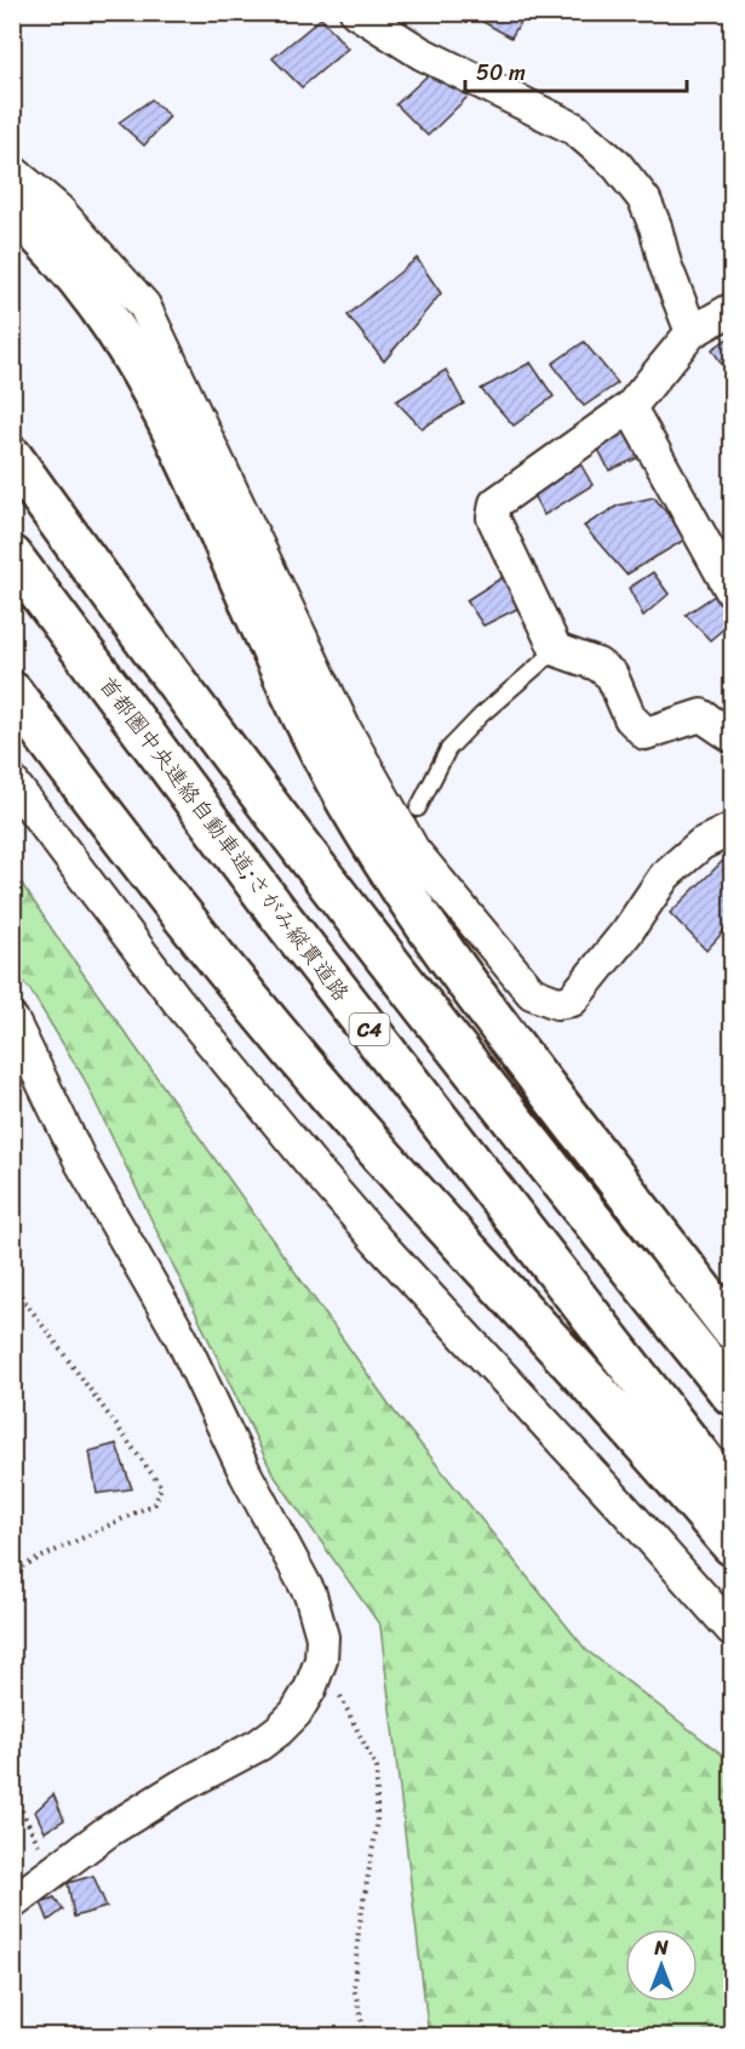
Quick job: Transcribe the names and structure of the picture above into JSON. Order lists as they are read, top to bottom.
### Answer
{
  "streets": {
    "highway": ["首都圏中央連絡自動車道;さがみ縦貫道路", "C4"]
  },
  "scale_bar": "50 m",
  "north": "top"
}
